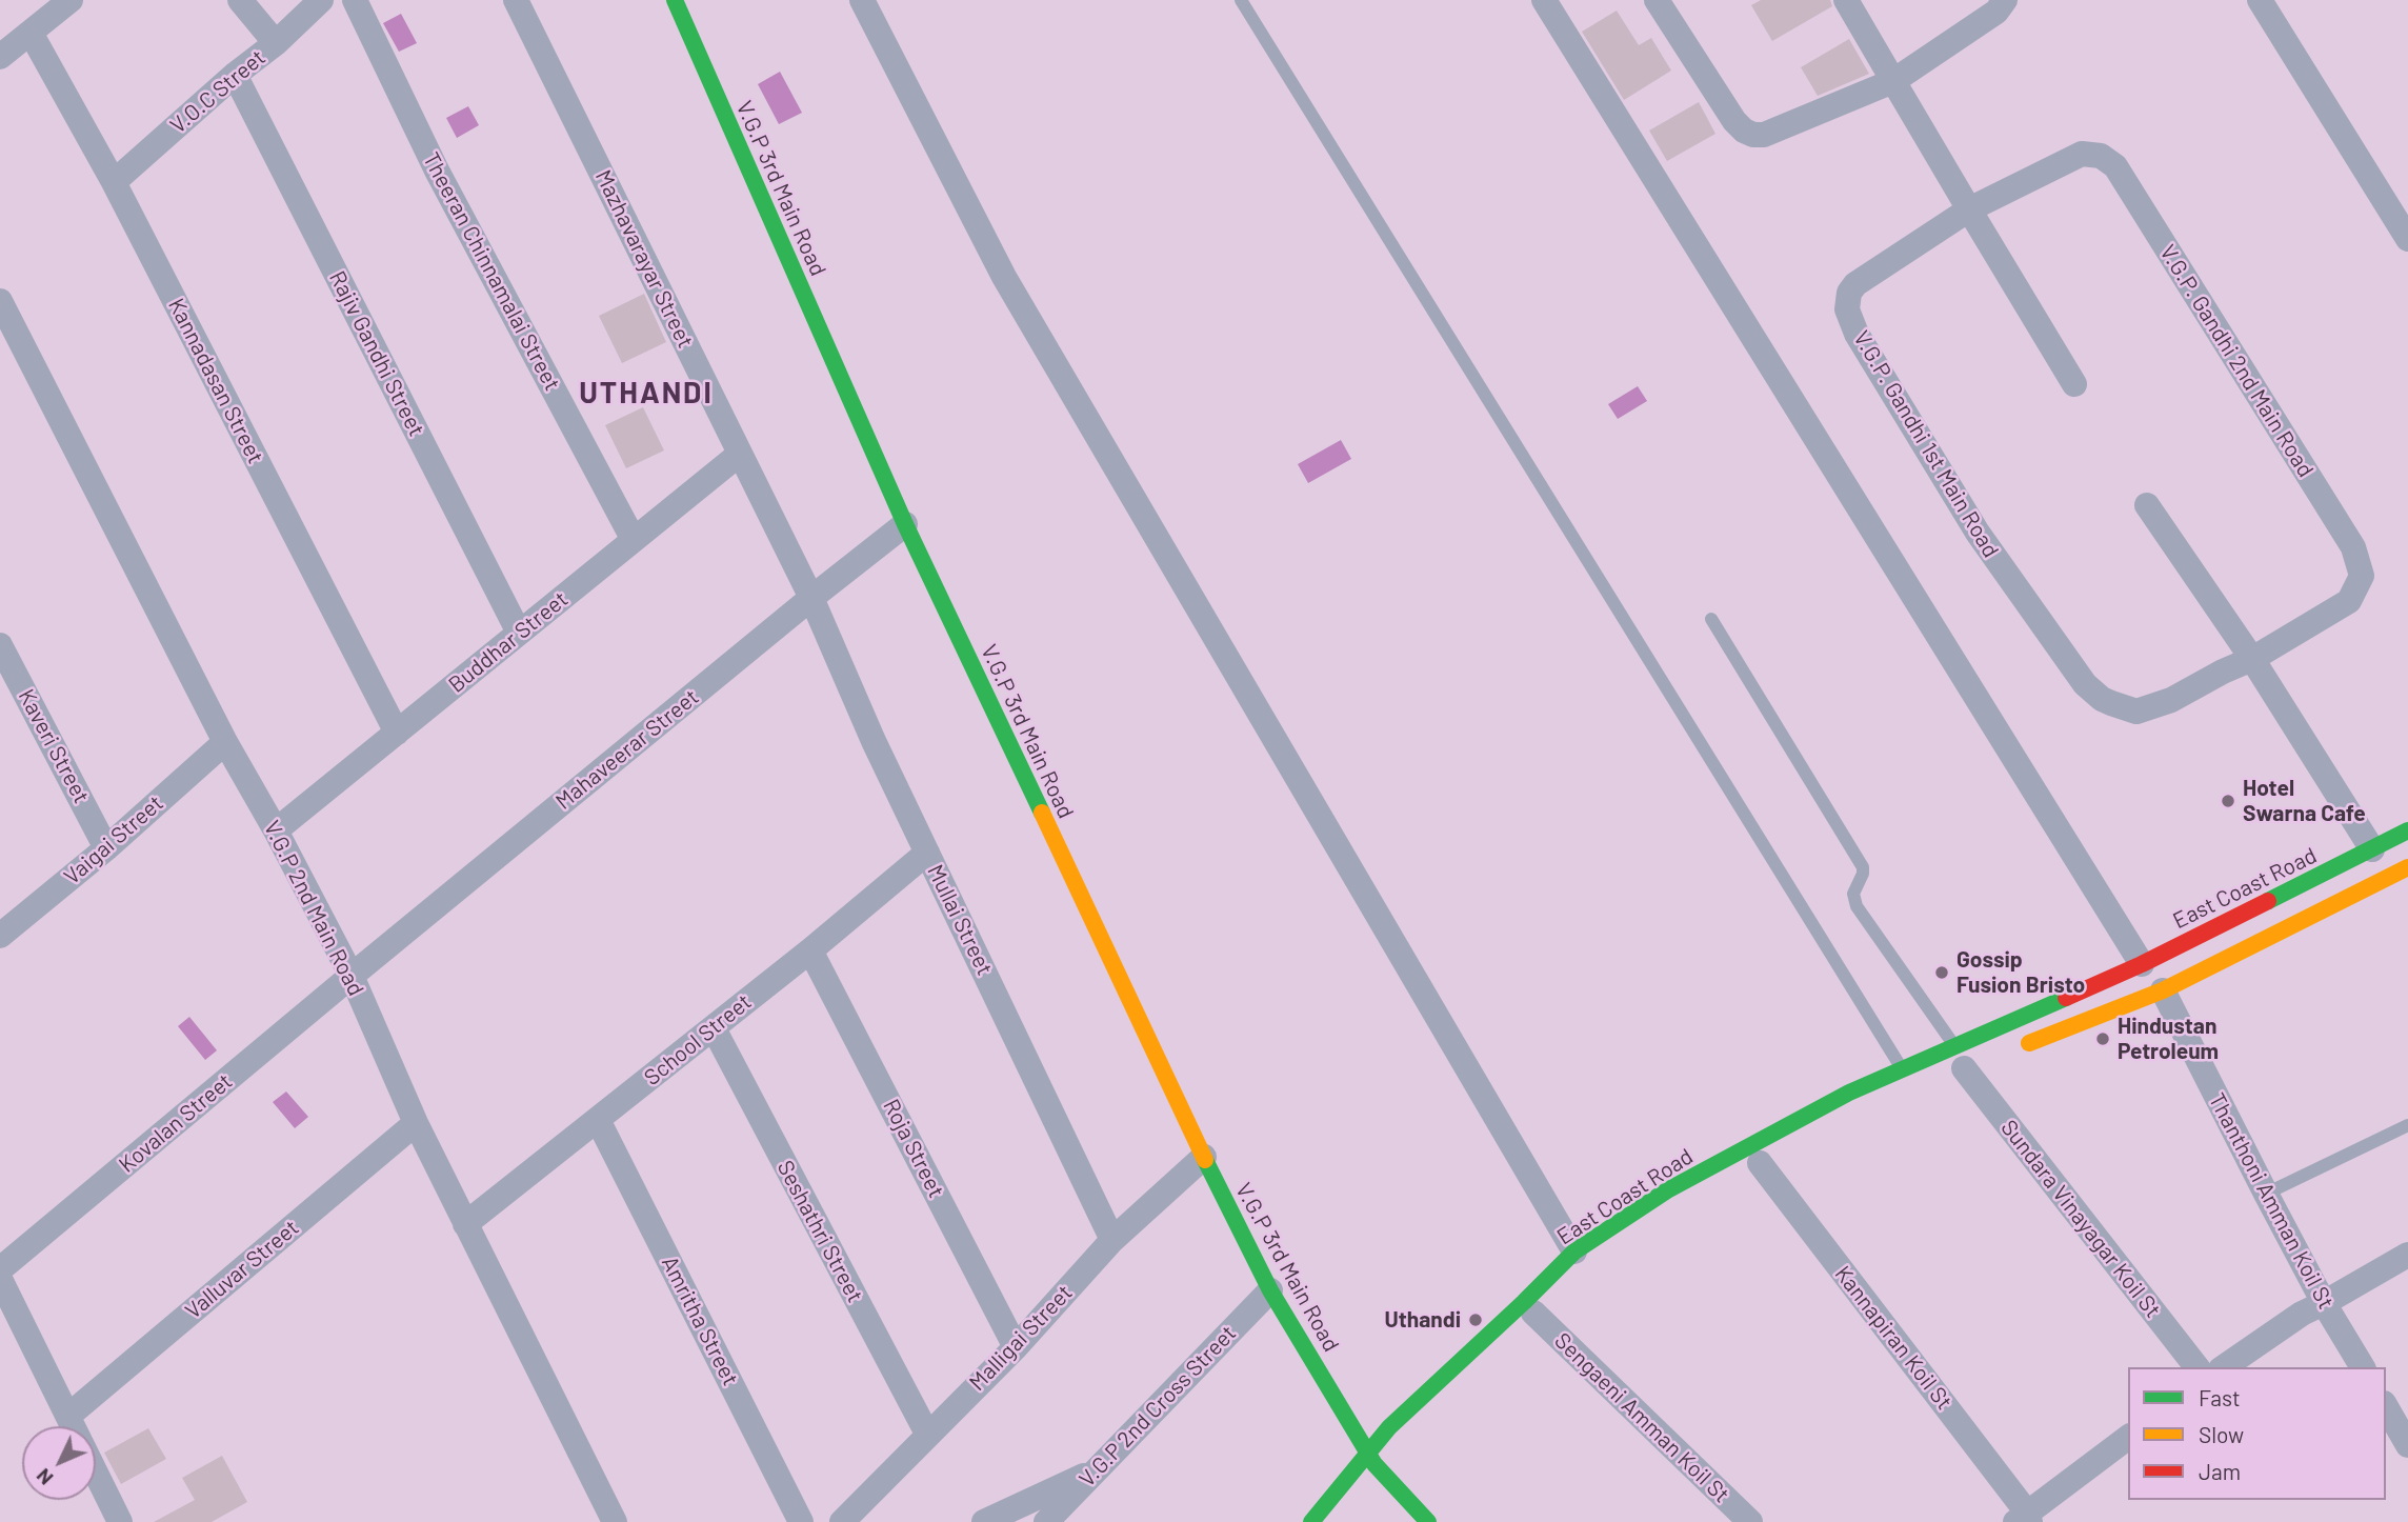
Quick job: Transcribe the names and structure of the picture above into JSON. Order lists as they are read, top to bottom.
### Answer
{
  "streets": {
    "main road": ["V.G.P 3rd Main Road", "East Coast Road"],
    "street": [
      "V.O.C Street",
      "Mazhavarayar Street",
      "Theeran Chinnamalai Street",
      "Rajiv Gandhi Street",
      "V.G.P. Gandhi 2nd Main Road",
      "Kannadasan Street",
      "V.G.P. Gandhi 1st Main Road",
      "Buddhar Street",
      "Kaveri Street",
      "Mahaveerar Street",
      "Vaigai Street",
      "V.G.P 2nd Main Road",
      "Mullai Street",
      "School Street",
      "Kovalan Street",
      "Roja Street",
      "Thanthoni Amman Koil St",
      "Sundara Vinayagar Koil St",
      "Seshathri Street",
      "Valluvar Street",
      "Amritha Street",
      "Malligai Street",
      "Kannapiran Koil St",
      "V.G.P 2nd Cross Street",
      "Sengaeni Amman Koil St"
    ]
  },
  "crossings": [
    ["V.O.C Street", "Rajiv Gandhi Street"],
    ["V.O.C Street", "Kannadasan Street"],
    ["V.G.P 3rd Main Road", "Mahaveerar Street"],
    ["V.G.P 3rd Main Road", "East Coast Road"],
    ["V.G.P 3rd Main Road", "Malligai Street"],
    ["V.G.P 3rd Main Road", "V.G.P 2nd Cross Street"],
    ["Mazhavarayar Street", "Buddhar Street"],
    ["Mazhavarayar Street", "Mahaveerar Street"],
    ["Mazhavarayar Street", "Mullai Street"],
    ["Theeran Chinnamalai Street", "Buddhar Street"],
    ["Rajiv Gandhi Street", "Buddhar Street"],
    ["V.G.P. Gandhi 2nd Main Road", "V.G.P. Gandhi 1st Main Road"],
    ["Kannadasan Street", "Buddhar Street"],
    ["Buddhar Street", "V.G.P 2nd Main Road"],
    ["Kaveri Street", "Vaigai Street"],
    ["Mahaveerar Street", "V.G.P 2nd Main Road"],
    ["Mahaveerar Street", "Mullai Street"],
    ["Mahaveerar Street", "Kovalan Street"],
    ["Vaigai Street", "V.G.P 2nd Main Road"],
    ["East Coast Road", "Sundara Vinayagar Koil St"],
    ["East Coast Road", "Sengaeni Amman Koil St"],
    ["V.G.P 2nd Main Road", "School Street"],
    ["V.G.P 2nd Main Road", "Kovalan Street"],
    ["V.G.P 2nd Main Road", "Valluvar Street"],
    ["Mullai Street", "School Street"],
    ["Mullai Street", "Malligai Street"],
    ["School Street", "Roja Street"],
    ["School Street", "Seshathri Street"],
    ["School Street", "Amritha Street"],
    ["Roja Street", "Malligai Street"],
    ["Seshathri Street", "Malligai Street"]
  ],
  "districts": ["UTHANDI"],
  "places": [
    "Hotel Swarna Cafe",
    "Gossip Fusion Bristo",
    "Hindustan Petroleum",
    "Uthandi"
  ],
  "legend": ["Fast", "Slow", "Jam"],
  "north": "bottom left"
}
